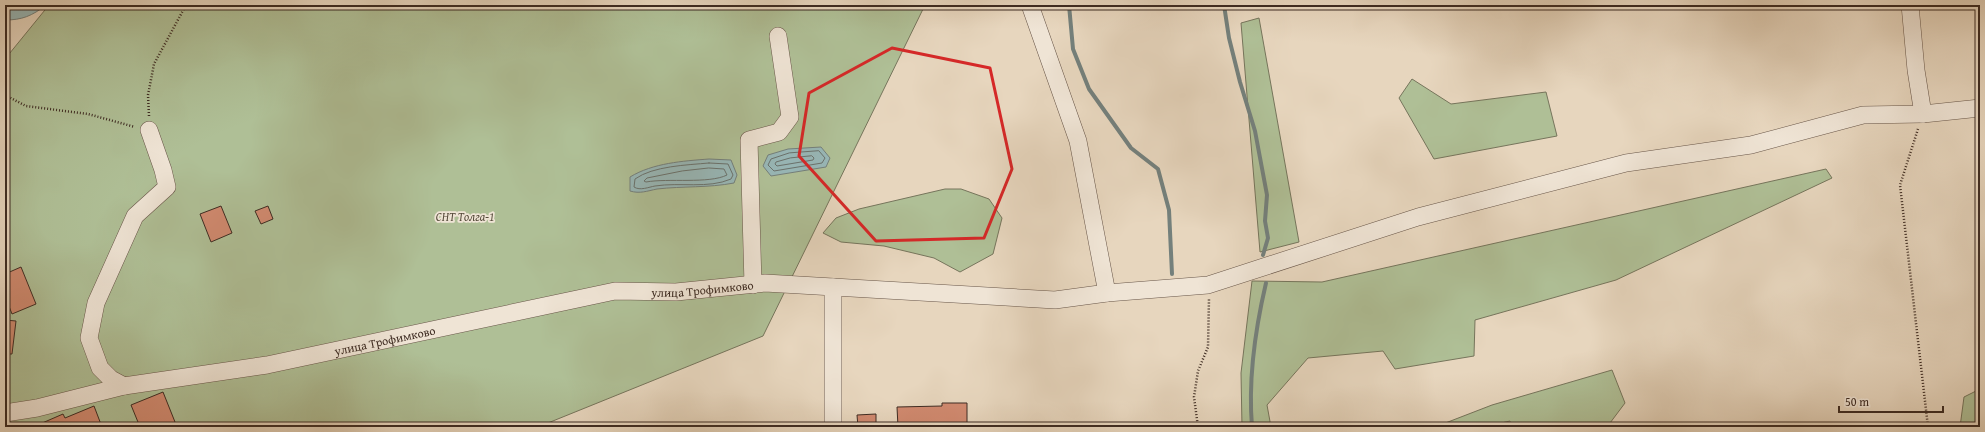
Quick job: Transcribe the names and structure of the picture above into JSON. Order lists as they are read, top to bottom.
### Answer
{
  "streets": {
    "street": ["улица Трофимково"]
  },
  "parks": ["СНТ Толга-1"],
  "scale_bar": "50 m"
}
